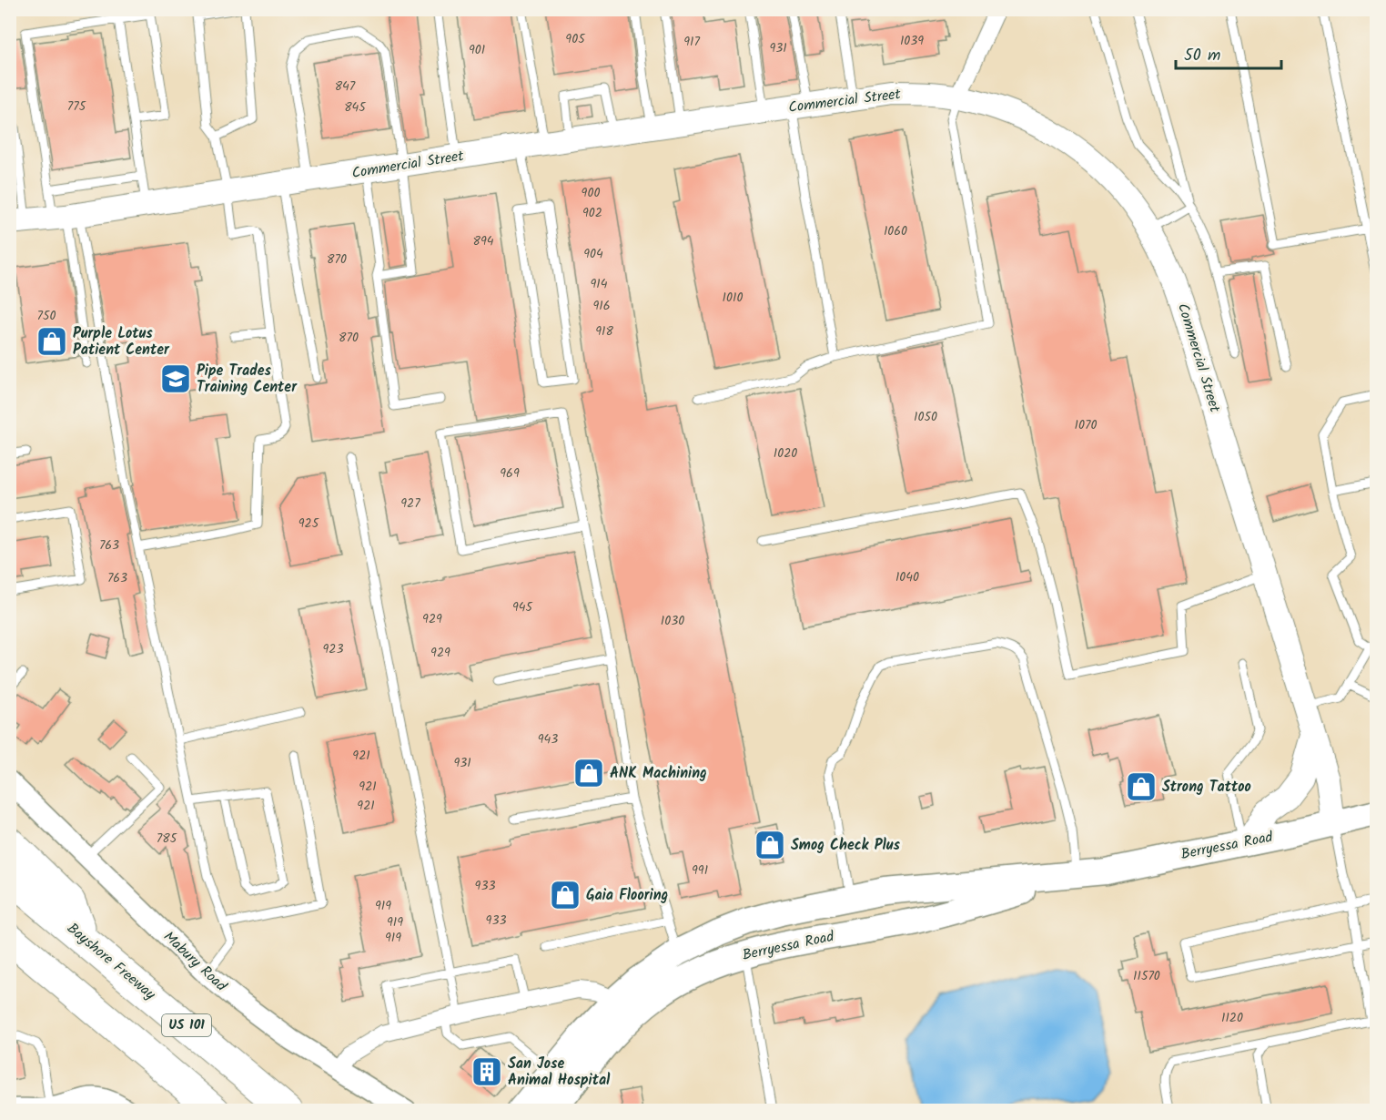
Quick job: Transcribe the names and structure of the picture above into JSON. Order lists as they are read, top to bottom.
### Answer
{
  "streets": {
    "highway": ["Bayshore Freeway", "US 101"],
    "main road": ["Commercial Street", "Berryessa Road"],
    "street": ["Mabury Road"]
  },
  "crossings": [
    ["Commercial Street", "Berryessa Road"]
  ],
  "places": {
    "shop": [
      "Purple Lotus Patient Center",
      "ANK Machining",
      "Strong Tattoo",
      "Smog Check Plus",
      "Gaia Flooring"
    ],
    "school or university": ["Pipe Trades Training Center"],
    "building": ["San Jose Animal Hospital"]
  },
  "house_numbers": [
    "905",
    "1039",
    "917",
    "931",
    "901",
    "847",
    "775",
    "845",
    "900",
    "902",
    "1060",
    "894",
    "904",
    "870",
    "914",
    "1010",
    "916",
    "750",
    "918",
    "870",
    "1050",
    "1070",
    "1020",
    "969",
    "927",
    "925",
    "763",
    "1040",
    "763",
    "945",
    "929",
    "1030",
    "923",
    "929",
    "943",
    "921",
    "931",
    "921",
    "921",
    "785",
    "991",
    "933",
    "919",
    "933",
    "919",
    "919",
    "11570",
    "1120"
  ],
  "scale_bar": "50 m"
}
